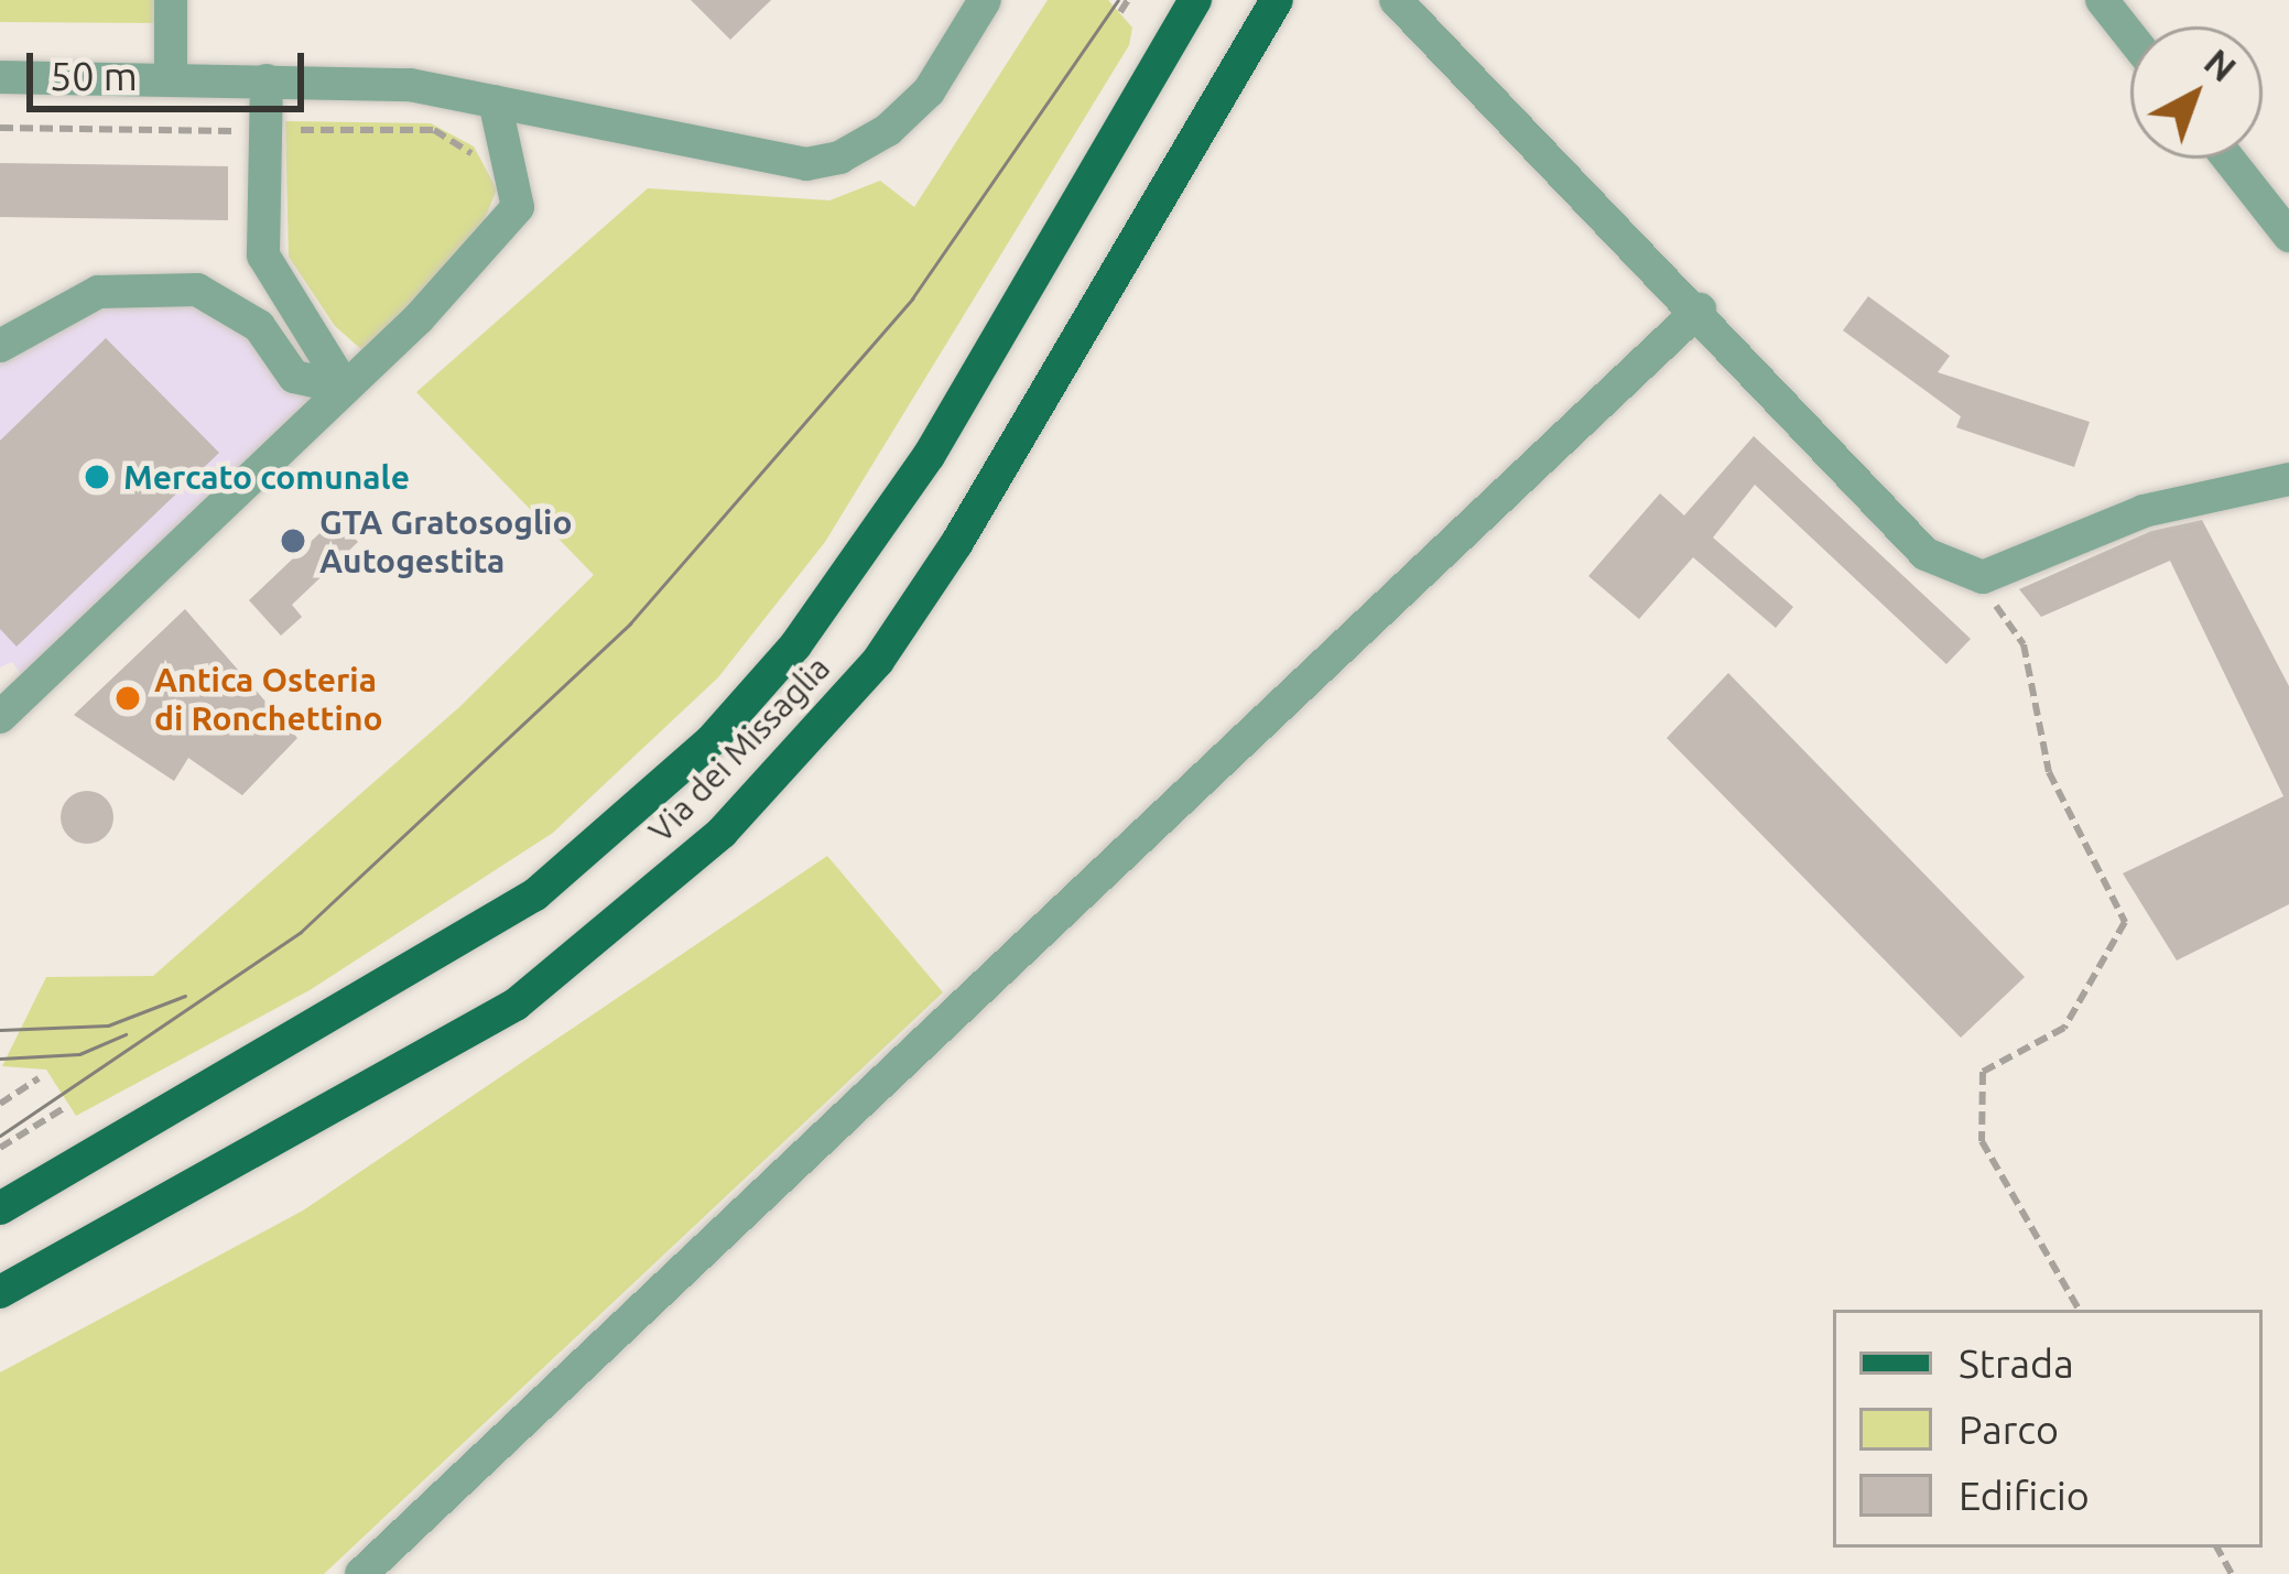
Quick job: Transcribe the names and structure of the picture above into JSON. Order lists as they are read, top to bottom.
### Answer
{
  "streets": {
    "main road": ["Via dei Missaglia"]
  },
  "places": ["Mercato comunale", "GTA Gratosoglio Autogestita", "Antica Osteria di Ronchettino"],
  "legend": ["Strada", "Parco", "Edificio"],
  "scale_bar": "50 m",
  "north": "top right"
}
